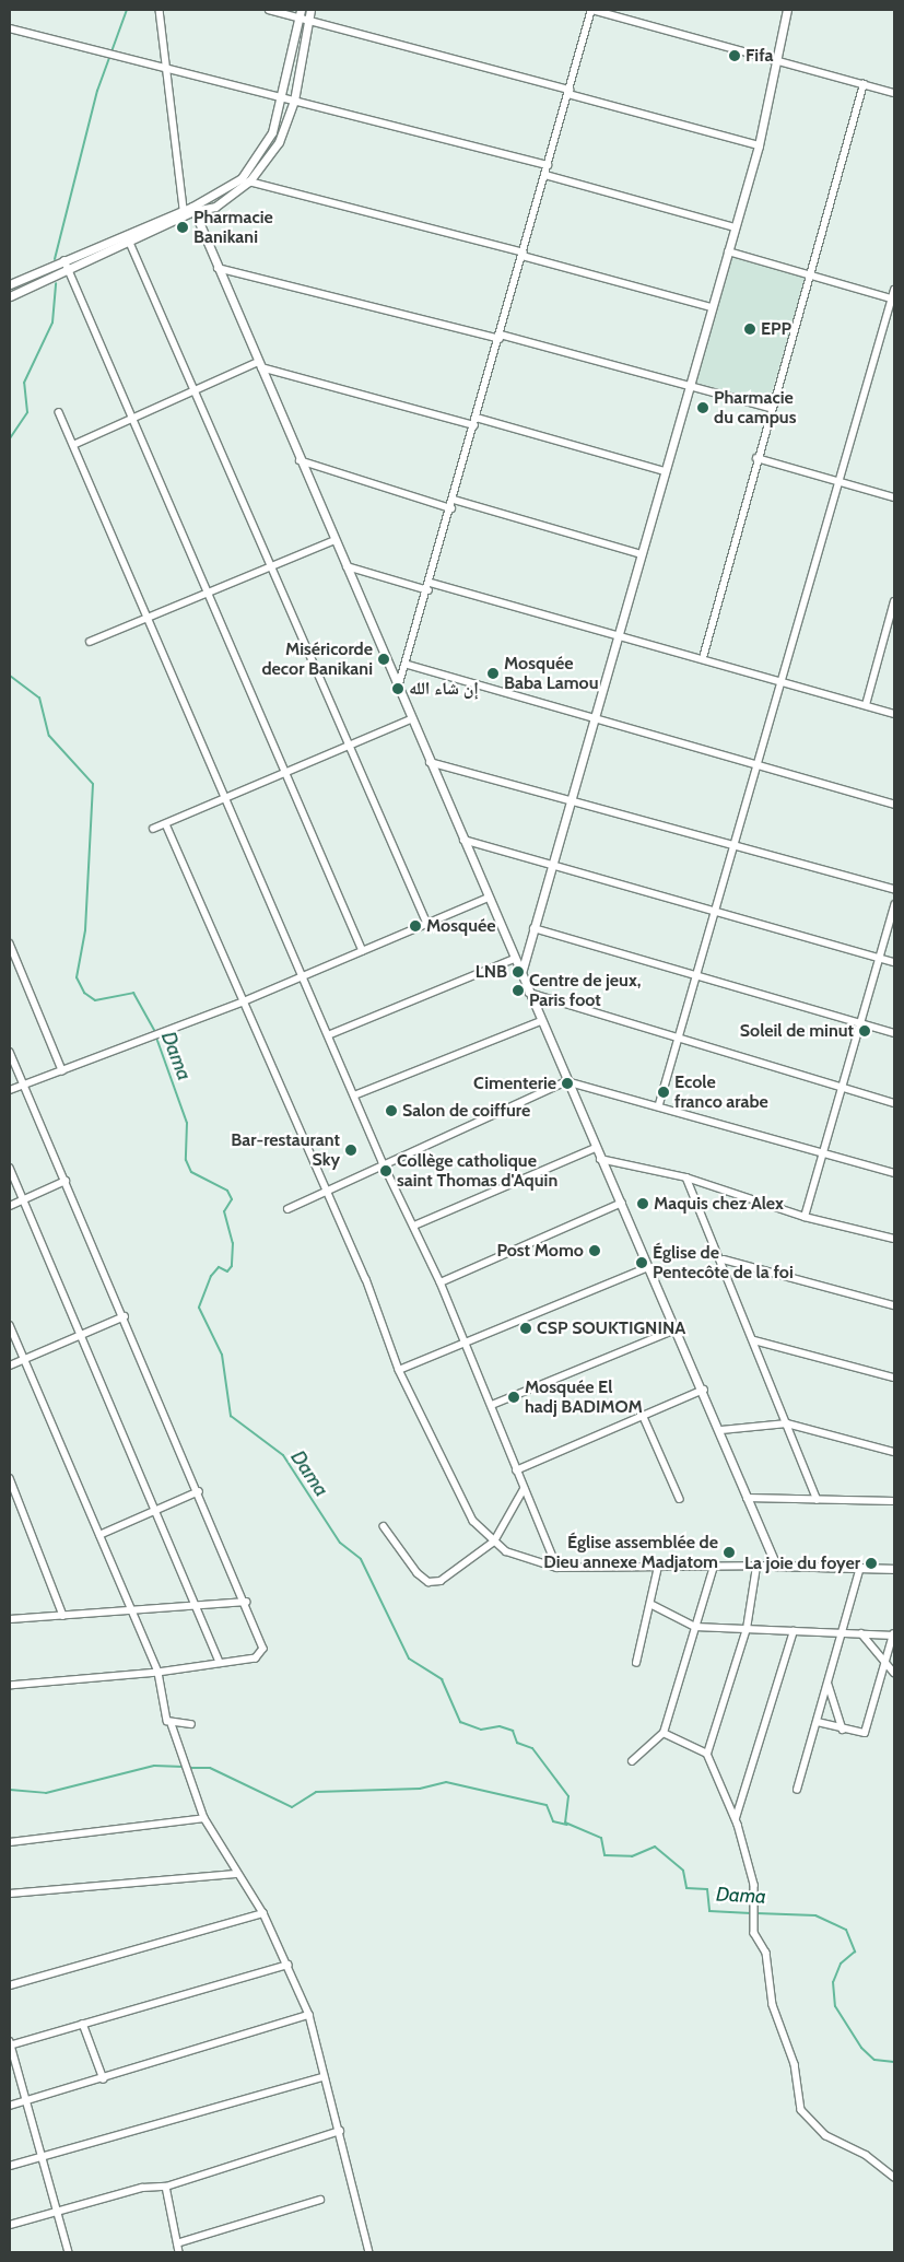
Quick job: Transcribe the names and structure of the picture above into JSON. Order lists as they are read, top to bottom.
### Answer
{
  "water": ["Dama"],
  "places": [
    "Fifa",
    "Pharmacie Banikani",
    "EPP",
    "Pharmacie du campus",
    "Miséricorde decor Banikani",
    "Mosquée Baba Lamou",
    "إن شاء الله",
    "Mosquée",
    "LNB",
    "Centre de jeux, Paris foot",
    "Soleil de minut",
    "Cimenterie",
    "Ecole franco arabe",
    "Salon de coiffure",
    "Bar-restaurant Sky",
    "Collège catholique saint Thomas d'Aquin",
    "Maquis chez Alex",
    "Post Momo",
    "Église de Pentecôte de la foi",
    "CSP SOUKTIGNINA",
    "Mosquée El hadj BADIMOM",
    "Église assemblée de Dieu annexe Madjatom",
    "La joie du foyer"
  ]
}
